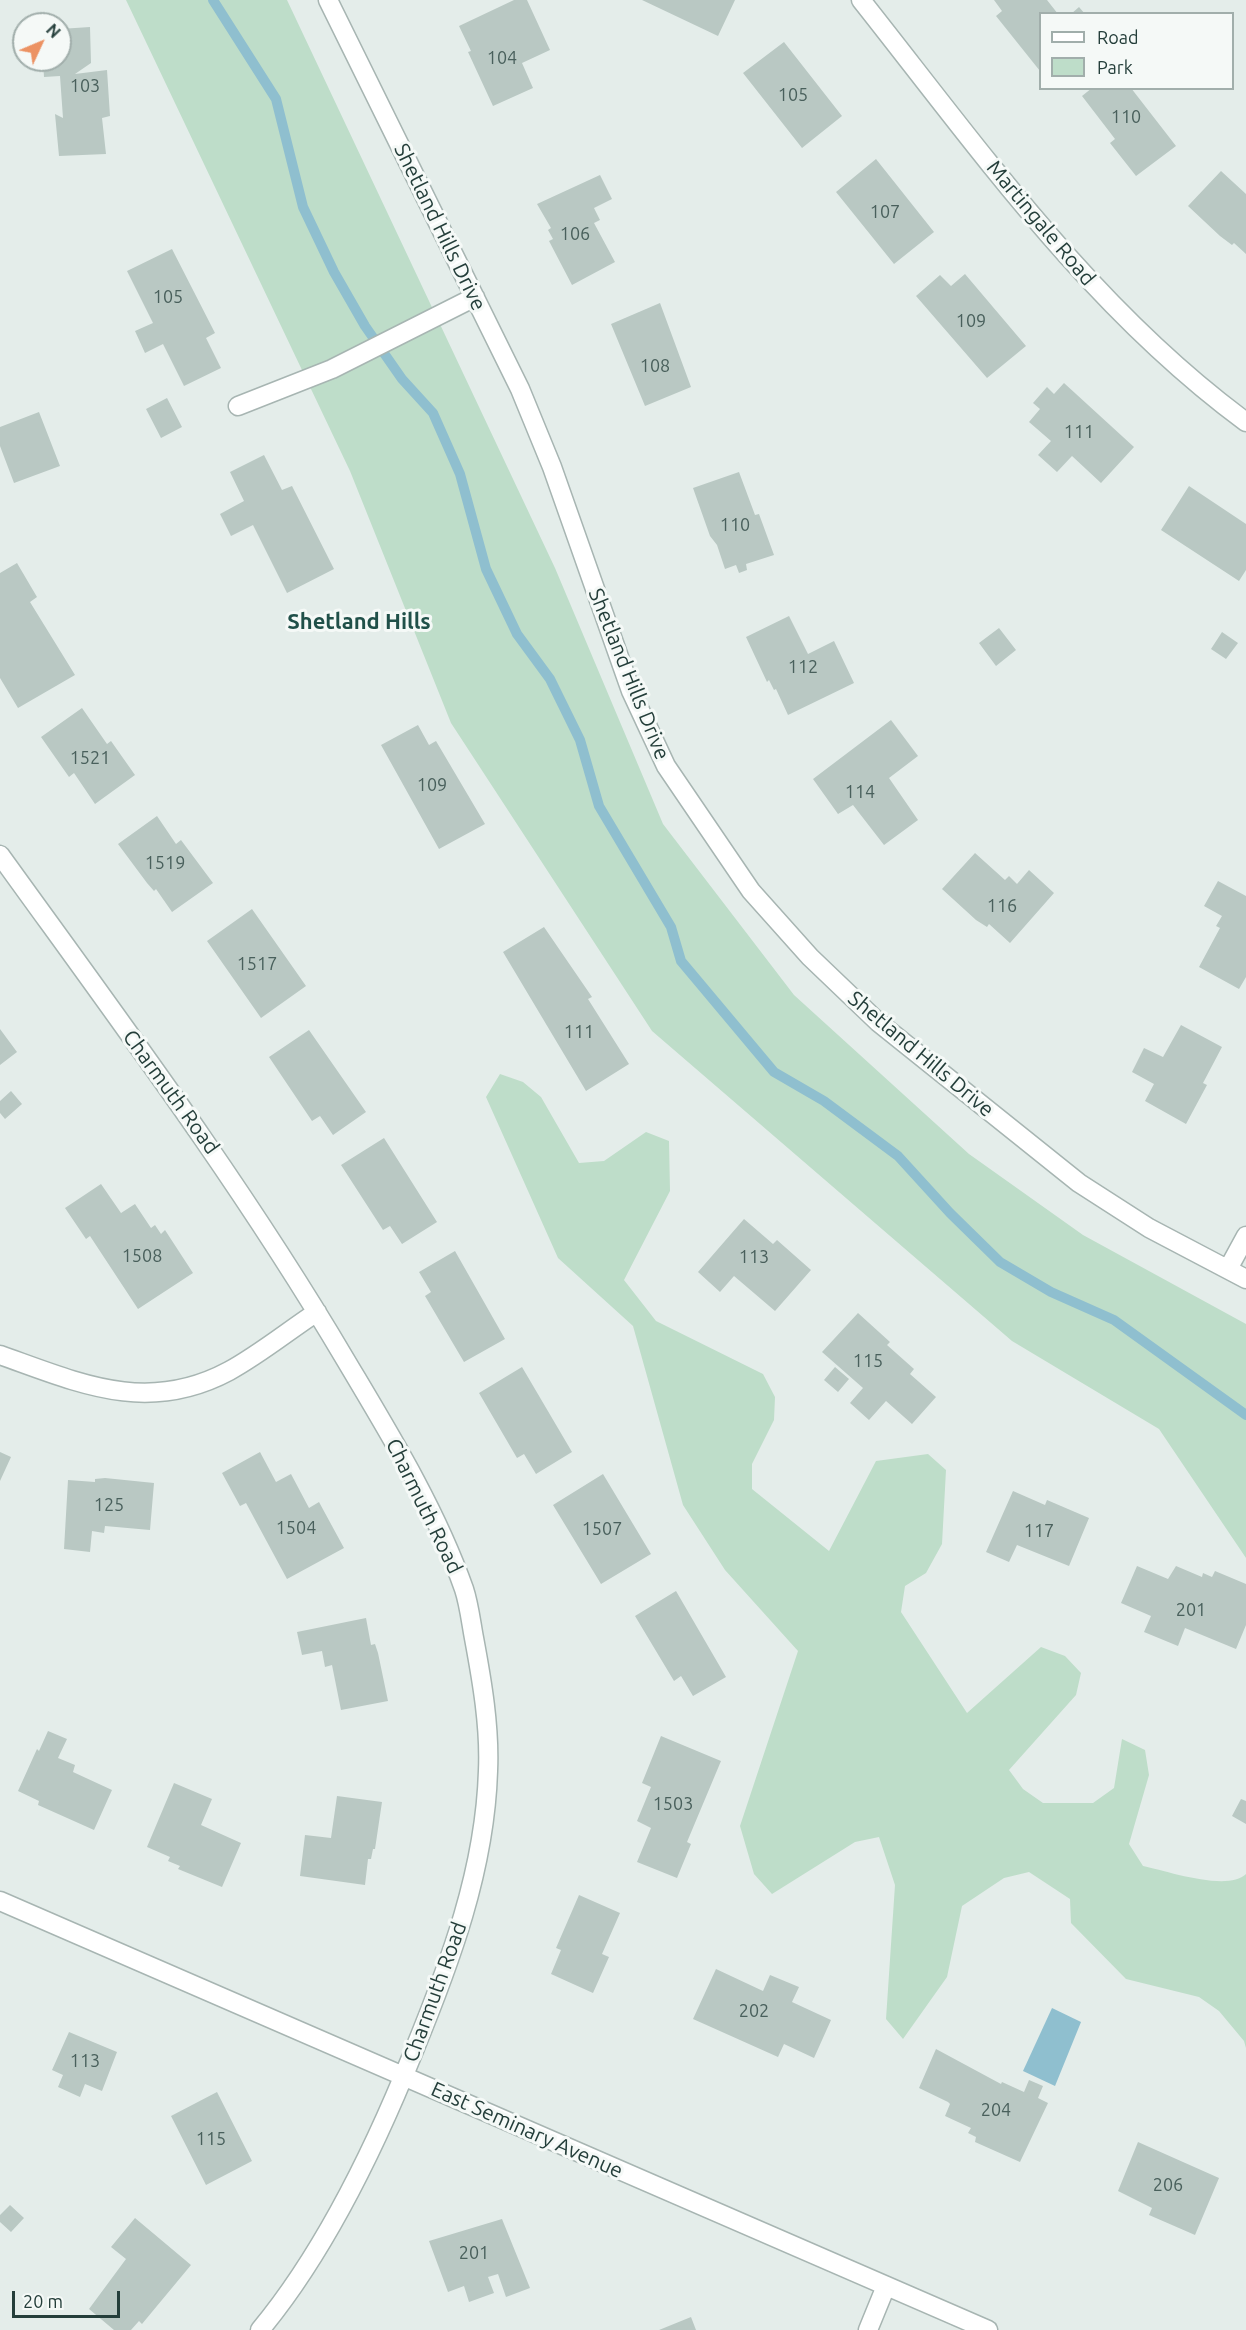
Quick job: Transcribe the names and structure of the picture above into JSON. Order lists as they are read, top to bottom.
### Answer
{
  "streets": {
    "street": [
      "Martingale Road",
      "Shetland Hills Drive",
      "Charmuth Road",
      "East Seminary Avenue"
    ]
  },
  "crossings": [
    ["Charmuth Road", "East Seminary Avenue"]
  ],
  "districts": ["Shetland Hills"],
  "house_numbers": [
    "104",
    "103",
    "105",
    "110",
    "107",
    "106",
    "105",
    "109",
    "108",
    "111",
    "110",
    "112",
    "1521",
    "109",
    "114",
    "1519",
    "116",
    "1517",
    "111",
    "1508",
    "113",
    "115",
    "125",
    "1504",
    "1507",
    "117",
    "201",
    "1503",
    "202",
    "113",
    "204",
    "115",
    "206",
    "201"
  ],
  "legend": ["Road", "Park"],
  "scale_bar": "20 m",
  "north": "top right"
}
